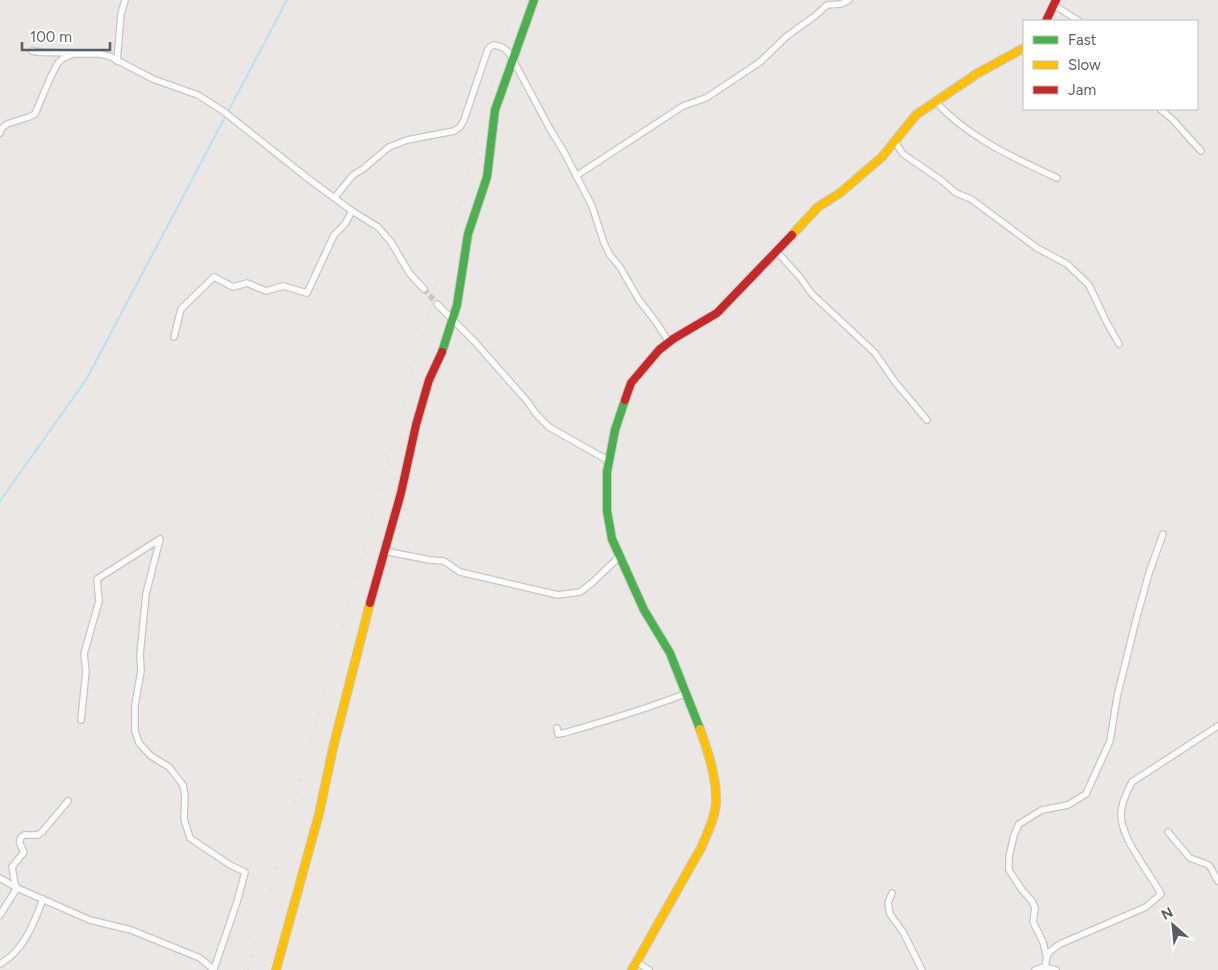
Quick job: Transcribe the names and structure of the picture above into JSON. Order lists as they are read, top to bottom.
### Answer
{
  "legend": ["Fast", "Slow", "Jam"],
  "scale_bar": "100 m",
  "north": "top left"
}
